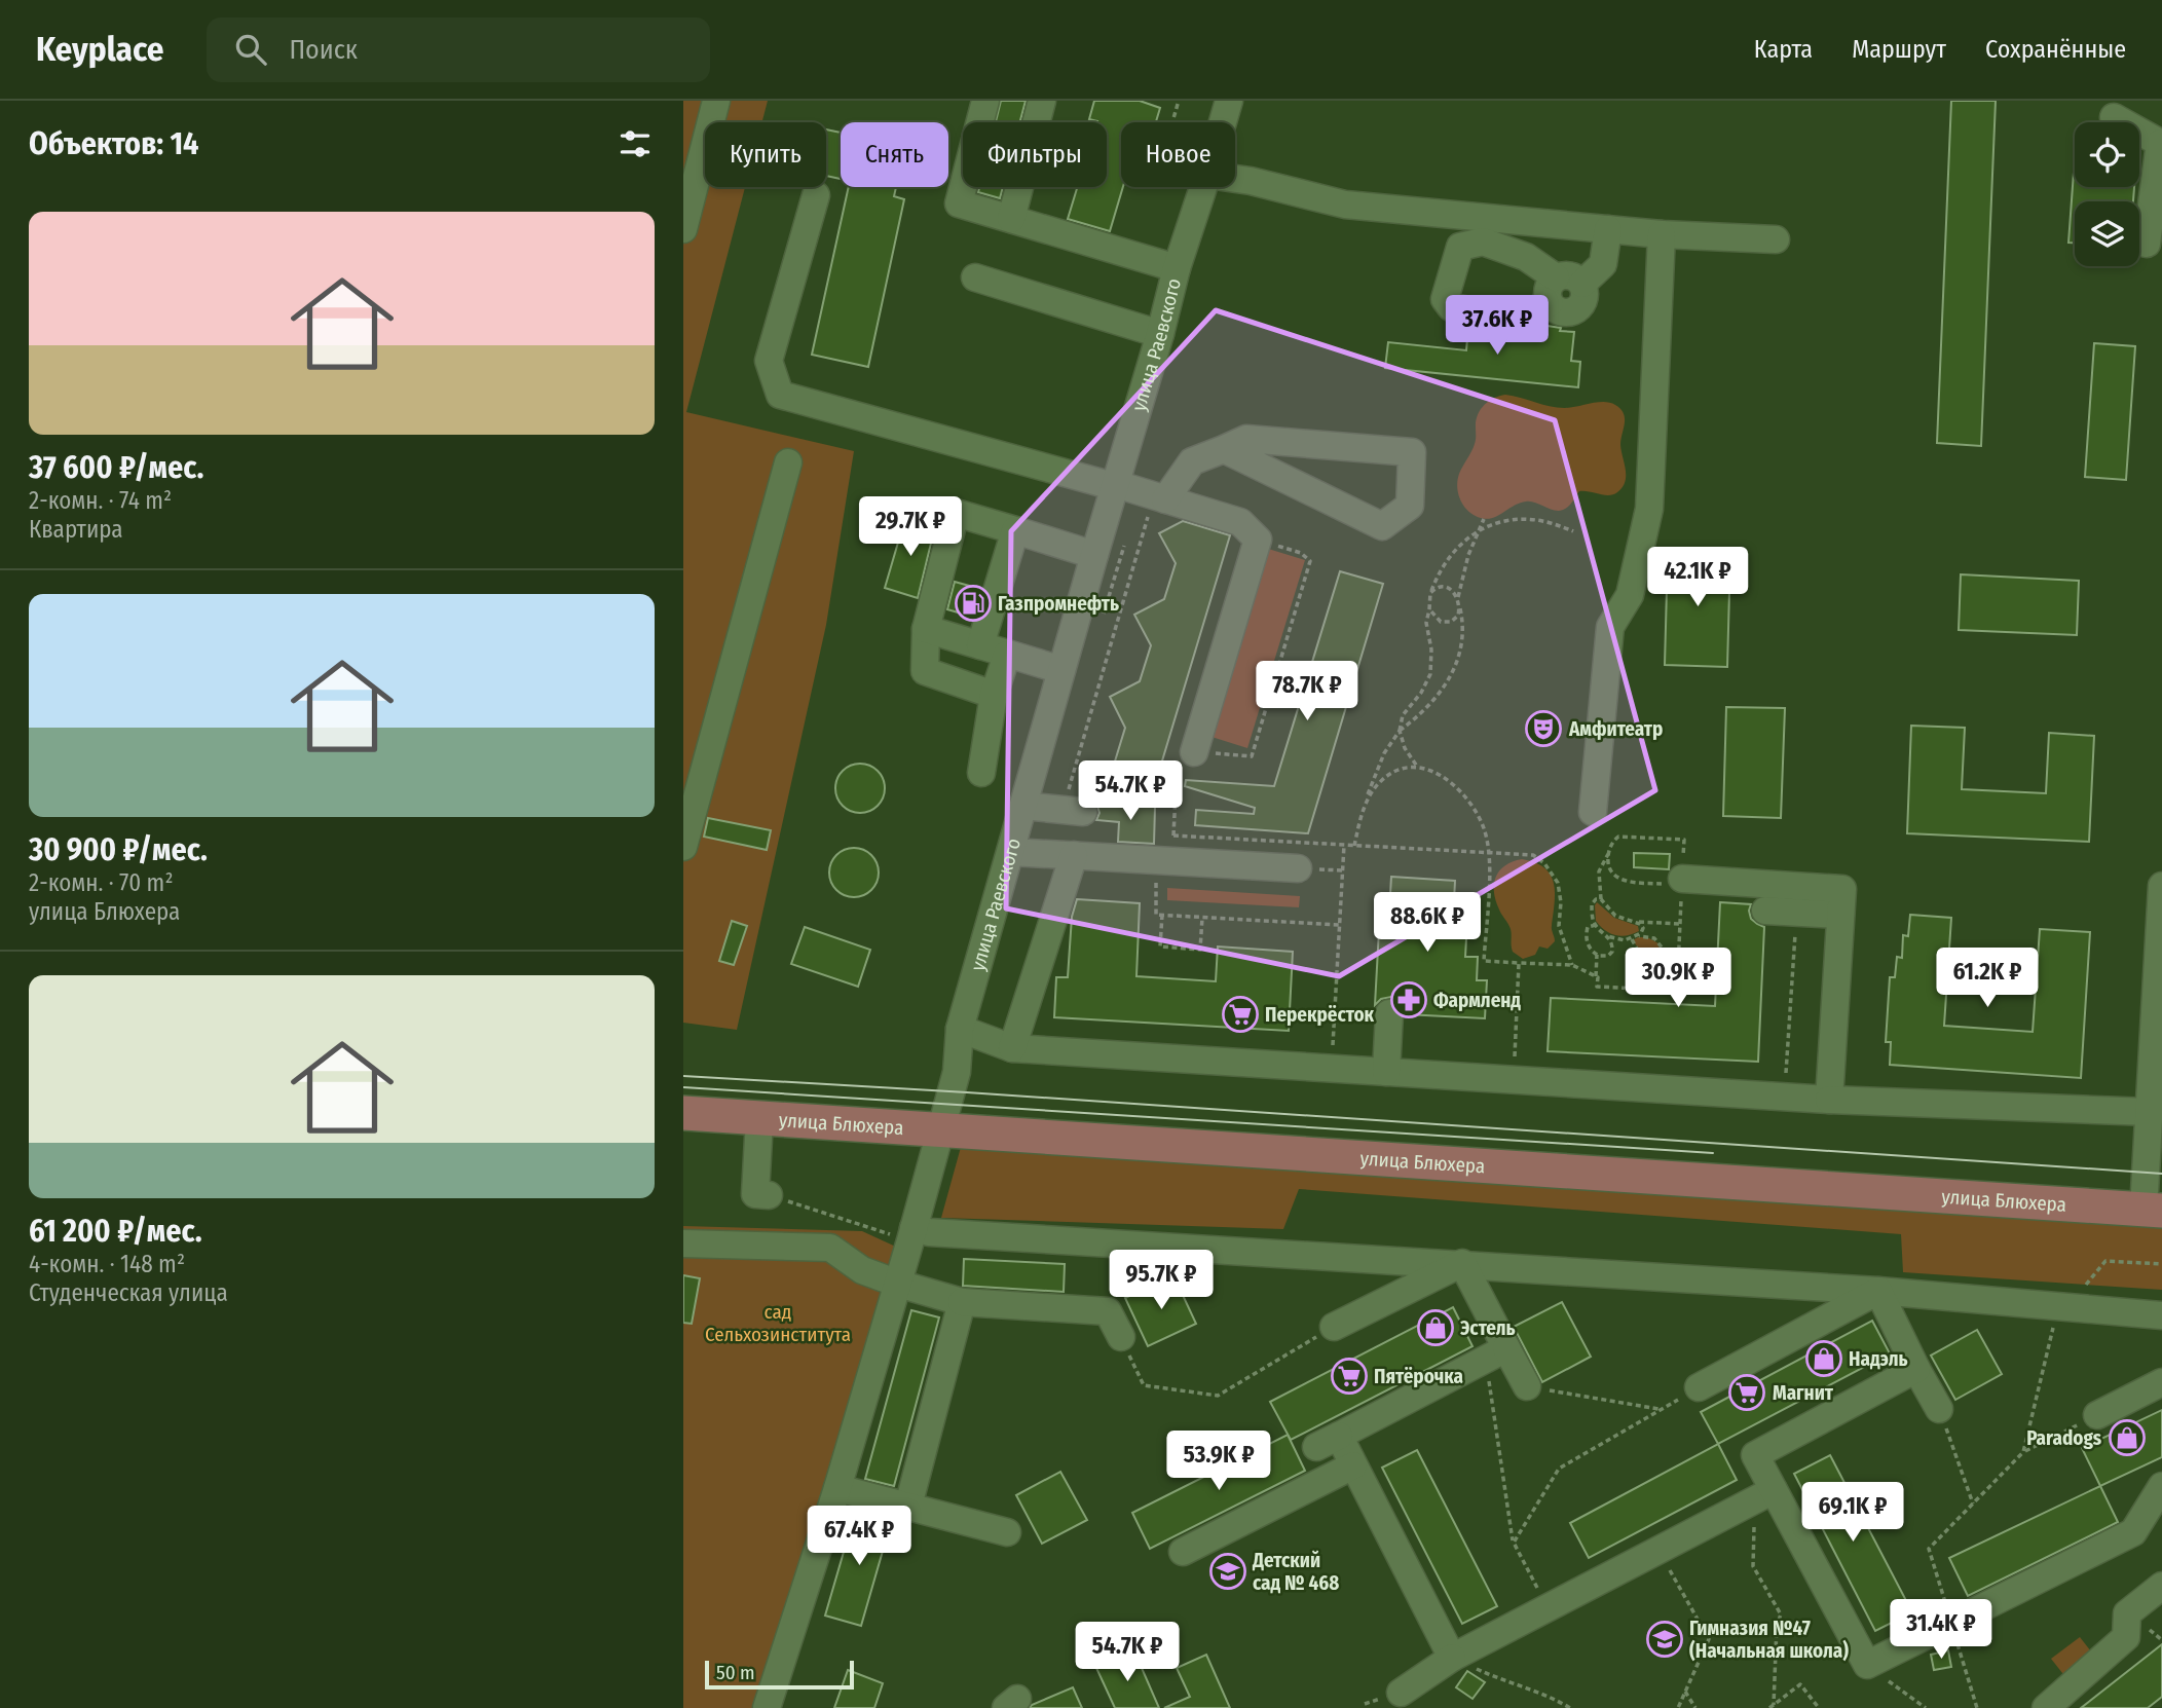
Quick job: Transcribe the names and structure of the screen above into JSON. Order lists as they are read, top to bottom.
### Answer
{
  "streets": {
    "main road": ["улица Блюхера"],
    "street": ["улица Раевского"]
  },
  "crossings": [
    ["улица Раевского", "улица Блюхера"]
  ],
  "parks": ["сад Сельхозинститута"],
  "places": {
    "fuel station": ["Газпромнефть"],
    "theatre": ["Амфитеатр"],
    "pharmacy": ["Фармленд"],
    "supermarket": ["Перекрёсток", "Пятёрочка", "Магнит"],
    "shop": ["Эстель", "Надэль", "Paradogs"],
    "school or university": ["Детский сад № 468", "Гимназия №47 (Начальная школа)"]
  },
  "scale_bar": "50 m",
  "page": {
    "header": "Keyplace",
    "search": "Поиск",
    "nav": ["Карта", "Маршрут", "Сохранённые"],
    "heading": "Объектов: 14",
    "chip": [
      "Купить",
      "Снять",
      "Фильтры",
      "Новое"
    ],
    "list": [
      {
        "name": "37 600 ₽/мес.",
        "note": "2-комн. · 74 m² · Квартира"
      },
      {
        "name": "30 900 ₽/мес.",
        "note": "2-комн. · 70 m² · улица Блюхера"
      },
      {
        "name": "61 200 ₽/мес.",
        "note": "4-комн. · 148 m² · Студенческая улица"
      }
    ],
    "price": [
      "37.6K ₽",
      "29.7K ₽",
      "42.1K ₽",
      "78.7K ₽",
      "54.7K ₽",
      "88.6K ₽",
      "30.9K ₽",
      "61.2K ₽",
      "95.7K ₽",
      "53.9K ₽",
      "69.1K ₽",
      "67.4K ₽",
      "31.4K ₽",
      "54.7K ₽"
    ],
    "scale": "50 m"
  }
}
